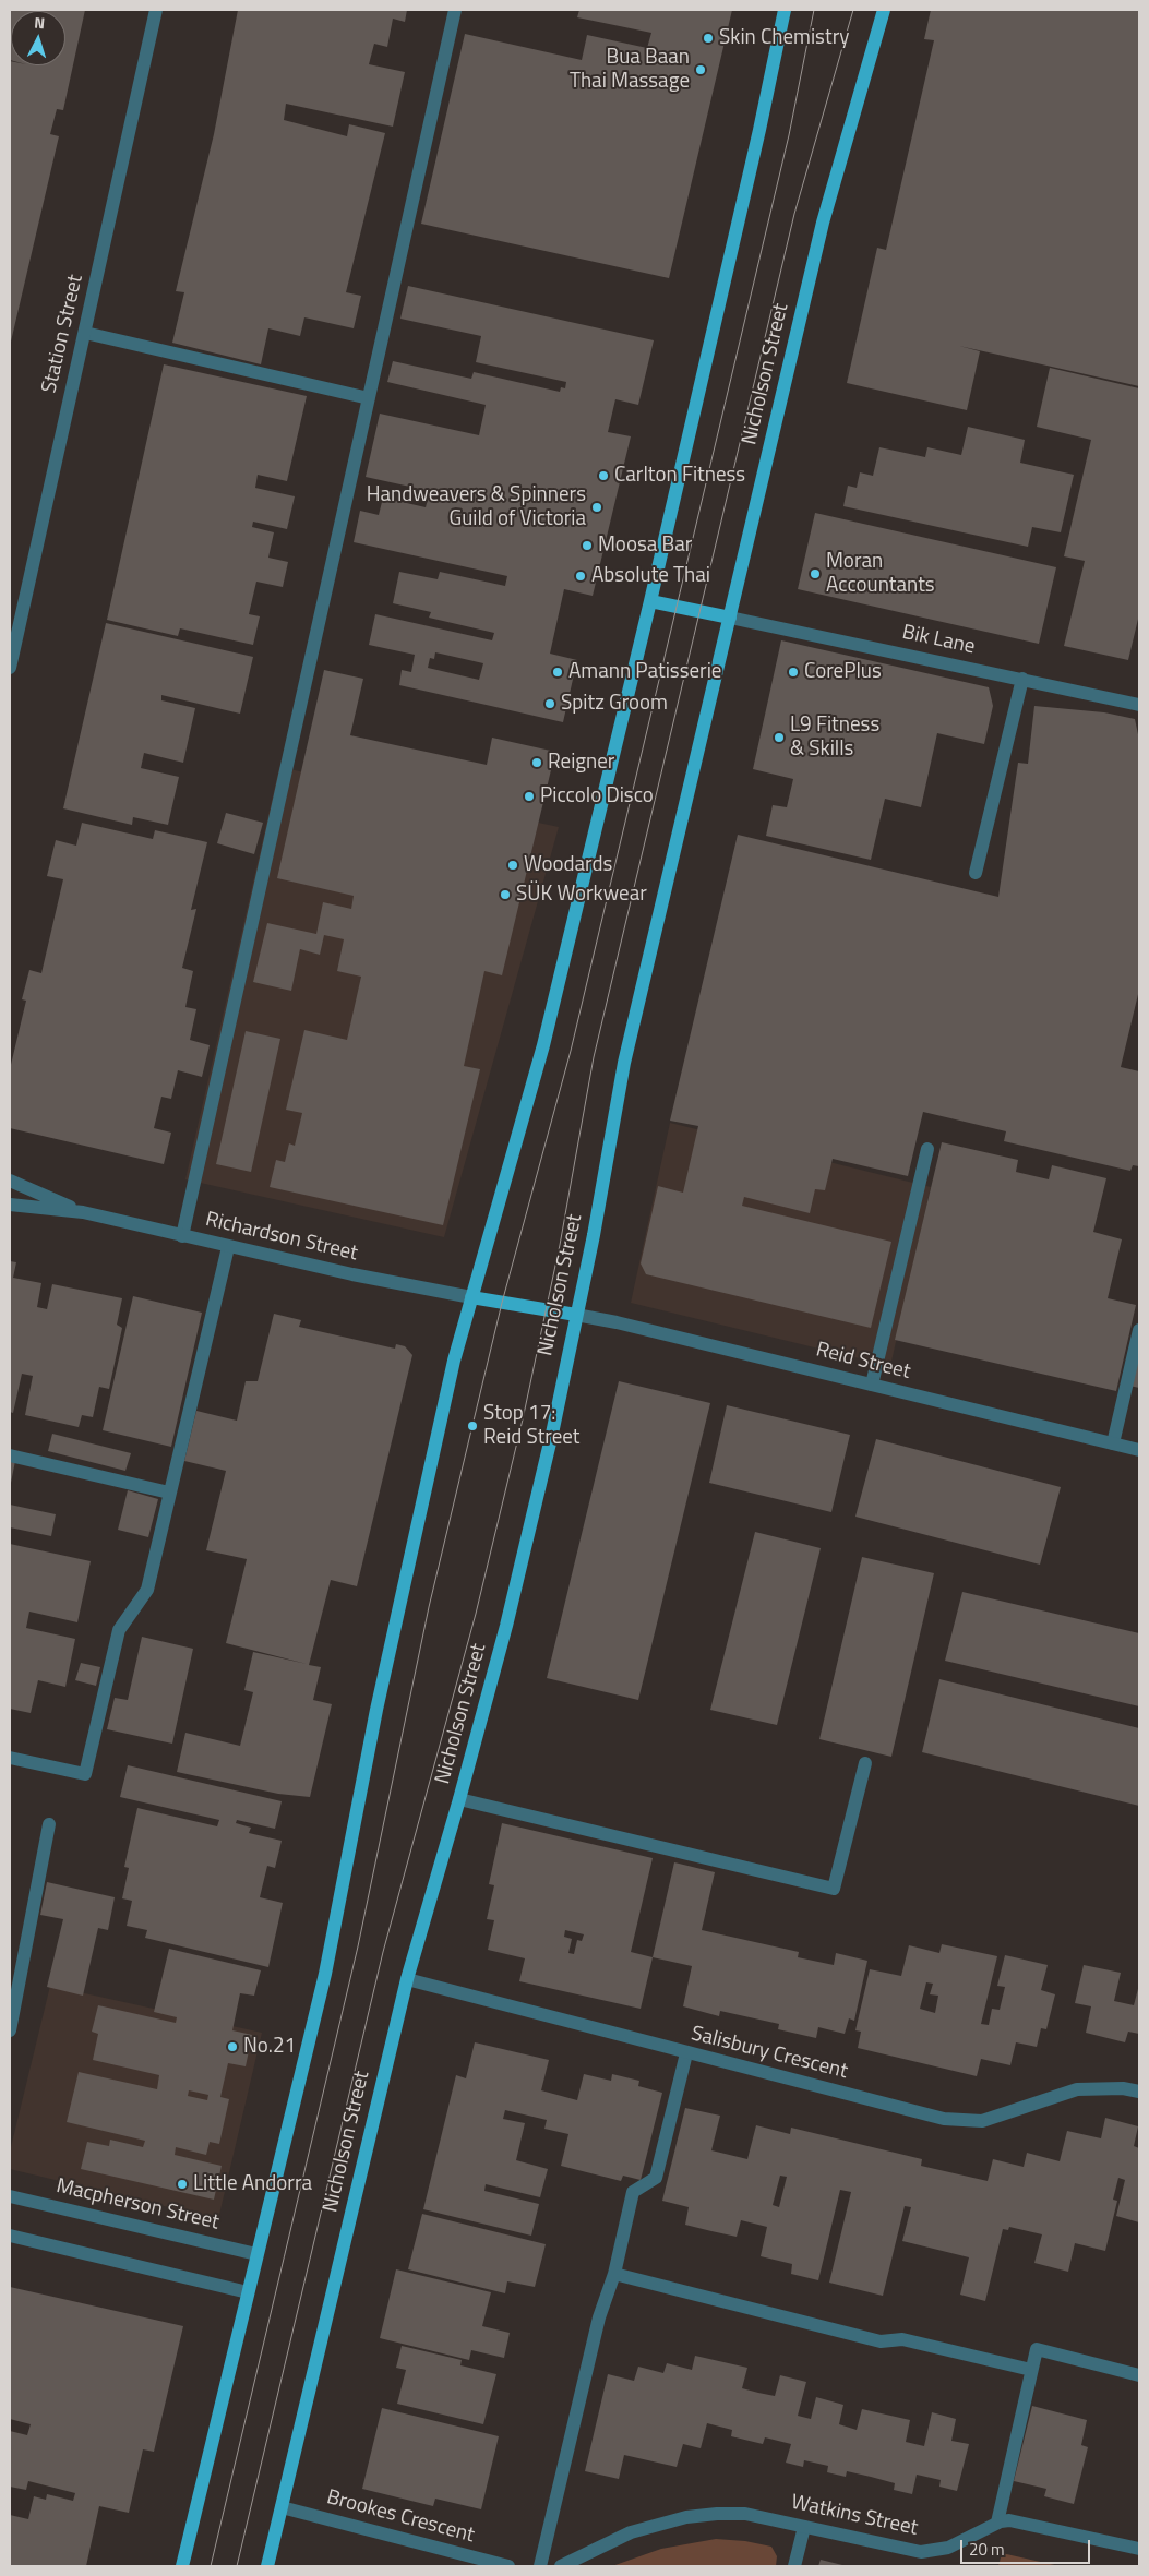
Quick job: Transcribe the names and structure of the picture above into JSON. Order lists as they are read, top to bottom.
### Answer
{
  "streets": {
    "main road": ["Nicholson Street"],
    "street": [
      "Station Street",
      "Bik Lane",
      "Richardson Street",
      "Reid Street",
      "Salisbury Crescent",
      "Macpherson Street",
      "Watkins Street",
      "Brookes Crescent"
    ]
  },
  "crossings": [
    ["Nicholson Street", "Bik Lane"],
    ["Nicholson Street", "Reid Street"],
    ["Nicholson Street", "Salisbury Crescent"],
    ["Nicholson Street", "Brookes Crescent"]
  ],
  "places": [
    "Skin Chemistry",
    "Bua Baan Thai Massage",
    "Carlton Fitness",
    "Handweavers & Spinners Guild of Victoria",
    "Moosa Bar",
    "Moran Accountants",
    "Absolute Thai",
    "Amann Patisserie",
    "CorePlus",
    "Spitz Groom",
    "L9 Fitness & Skills",
    "Reigner",
    "Piccolo Disco",
    "Woodards",
    "SÜK Workwear",
    "Stop 17: Reid Street",
    "No.21",
    "Little Andorra"
  ],
  "scale_bar": "20 m",
  "north": "top"
}
